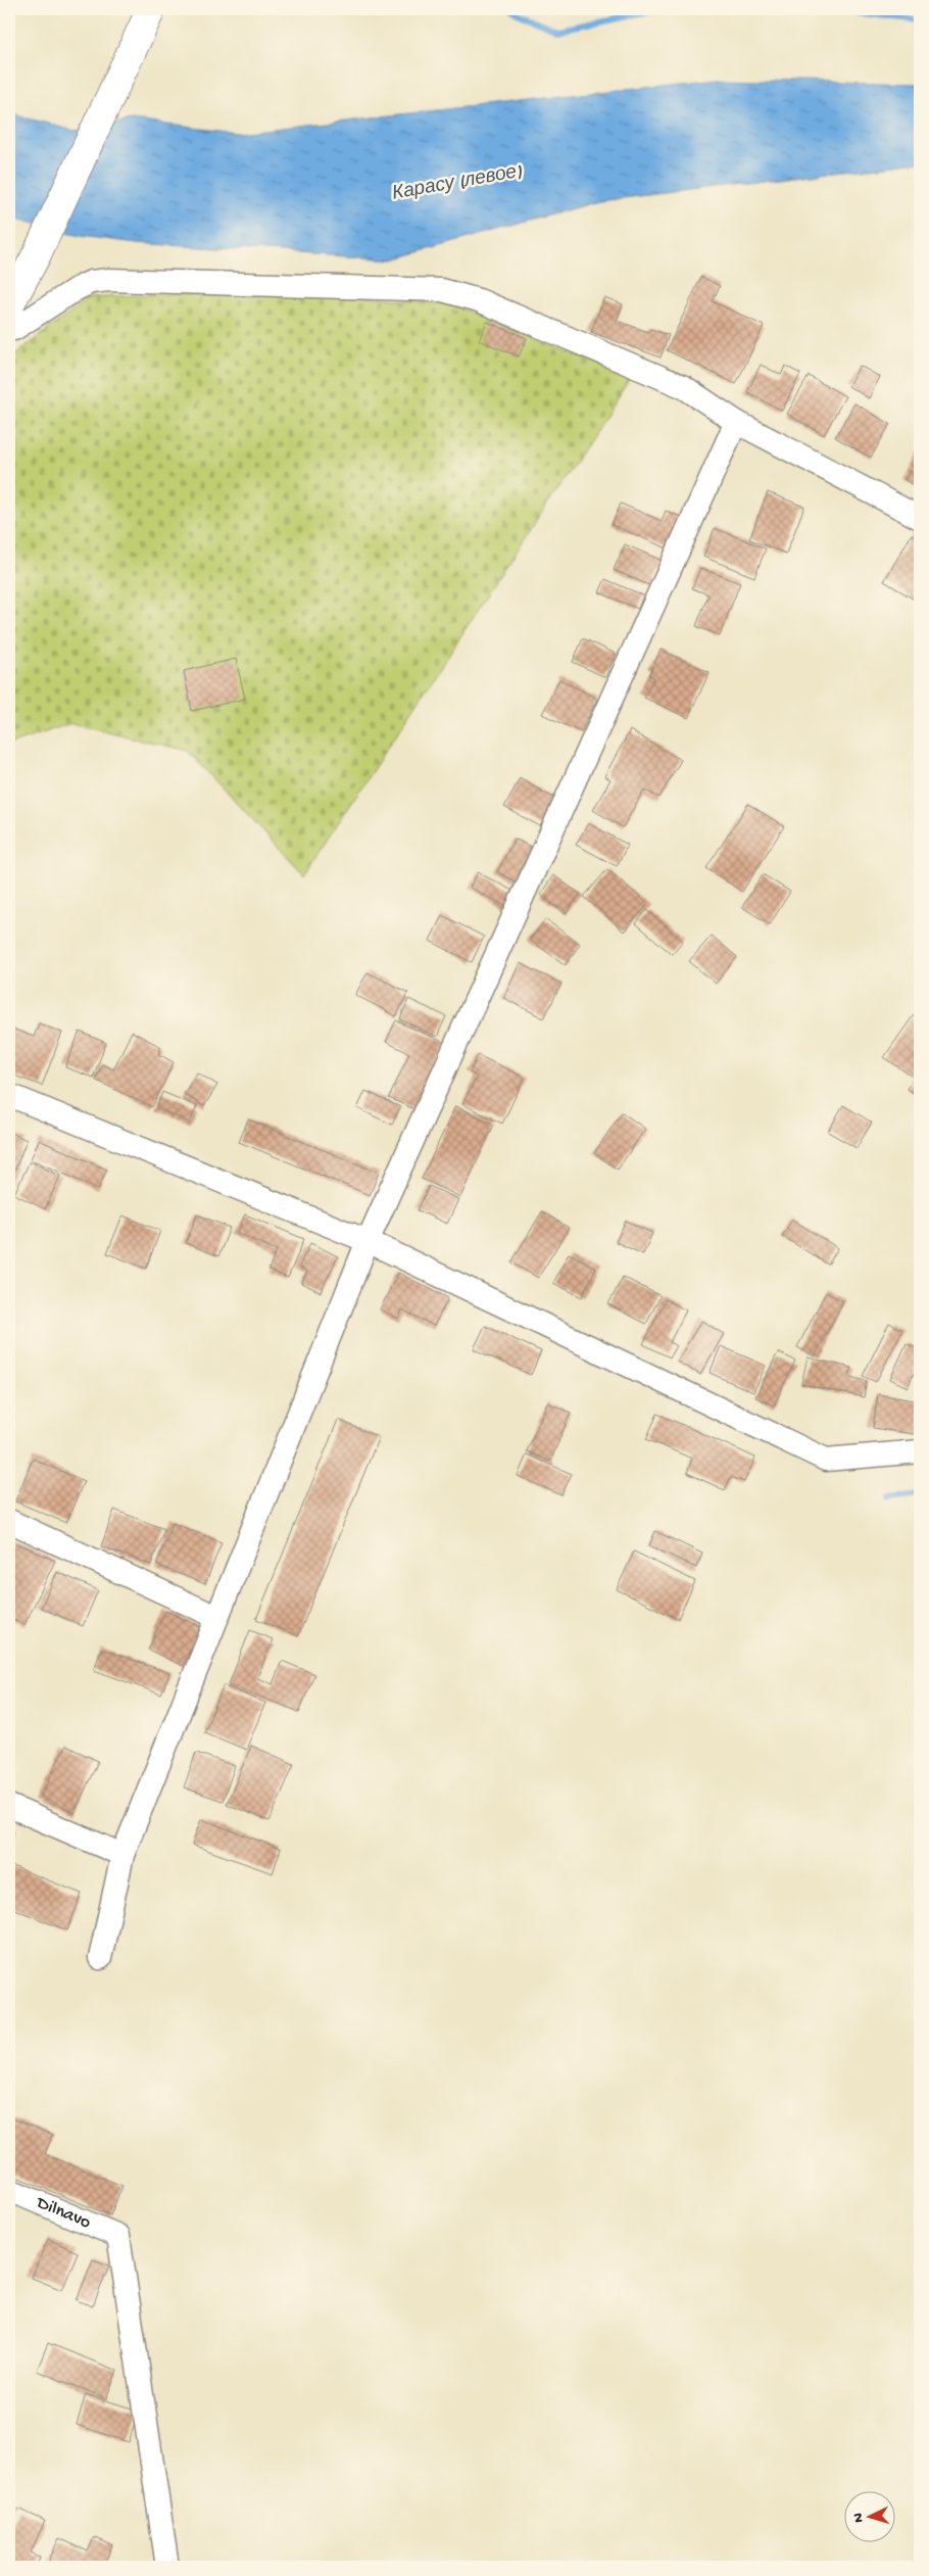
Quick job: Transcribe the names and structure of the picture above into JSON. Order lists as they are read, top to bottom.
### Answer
{
  "streets": {
    "street": ["Dilnavo"]
  },
  "water": ["Карасу (левое)"],
  "north": "left"
}
